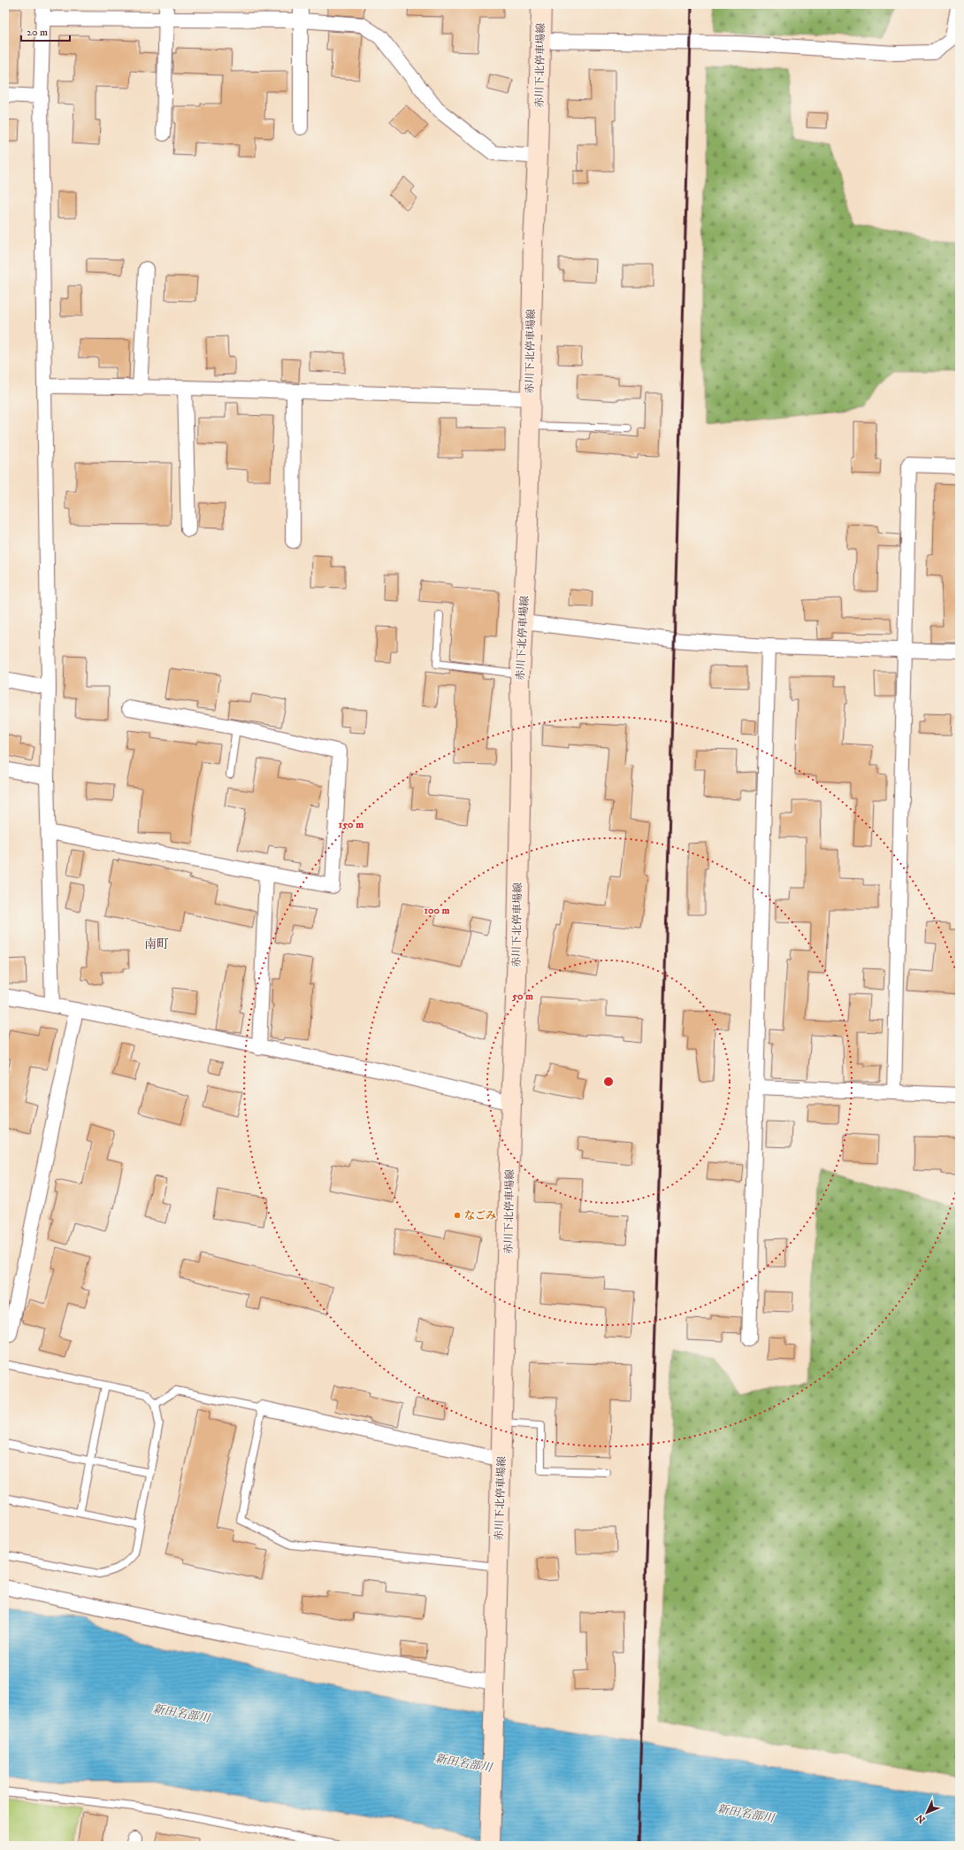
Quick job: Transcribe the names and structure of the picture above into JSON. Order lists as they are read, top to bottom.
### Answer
{
  "streets": {
    "main road": ["赤川下北停車場線"]
  },
  "districts": ["南町"],
  "water": ["新田名部川"],
  "places": ["なごみ"],
  "scale_bar": "20 m",
  "north": "bottom left",
  "rings": ["150 m", "100 m", "50 m"]
}
